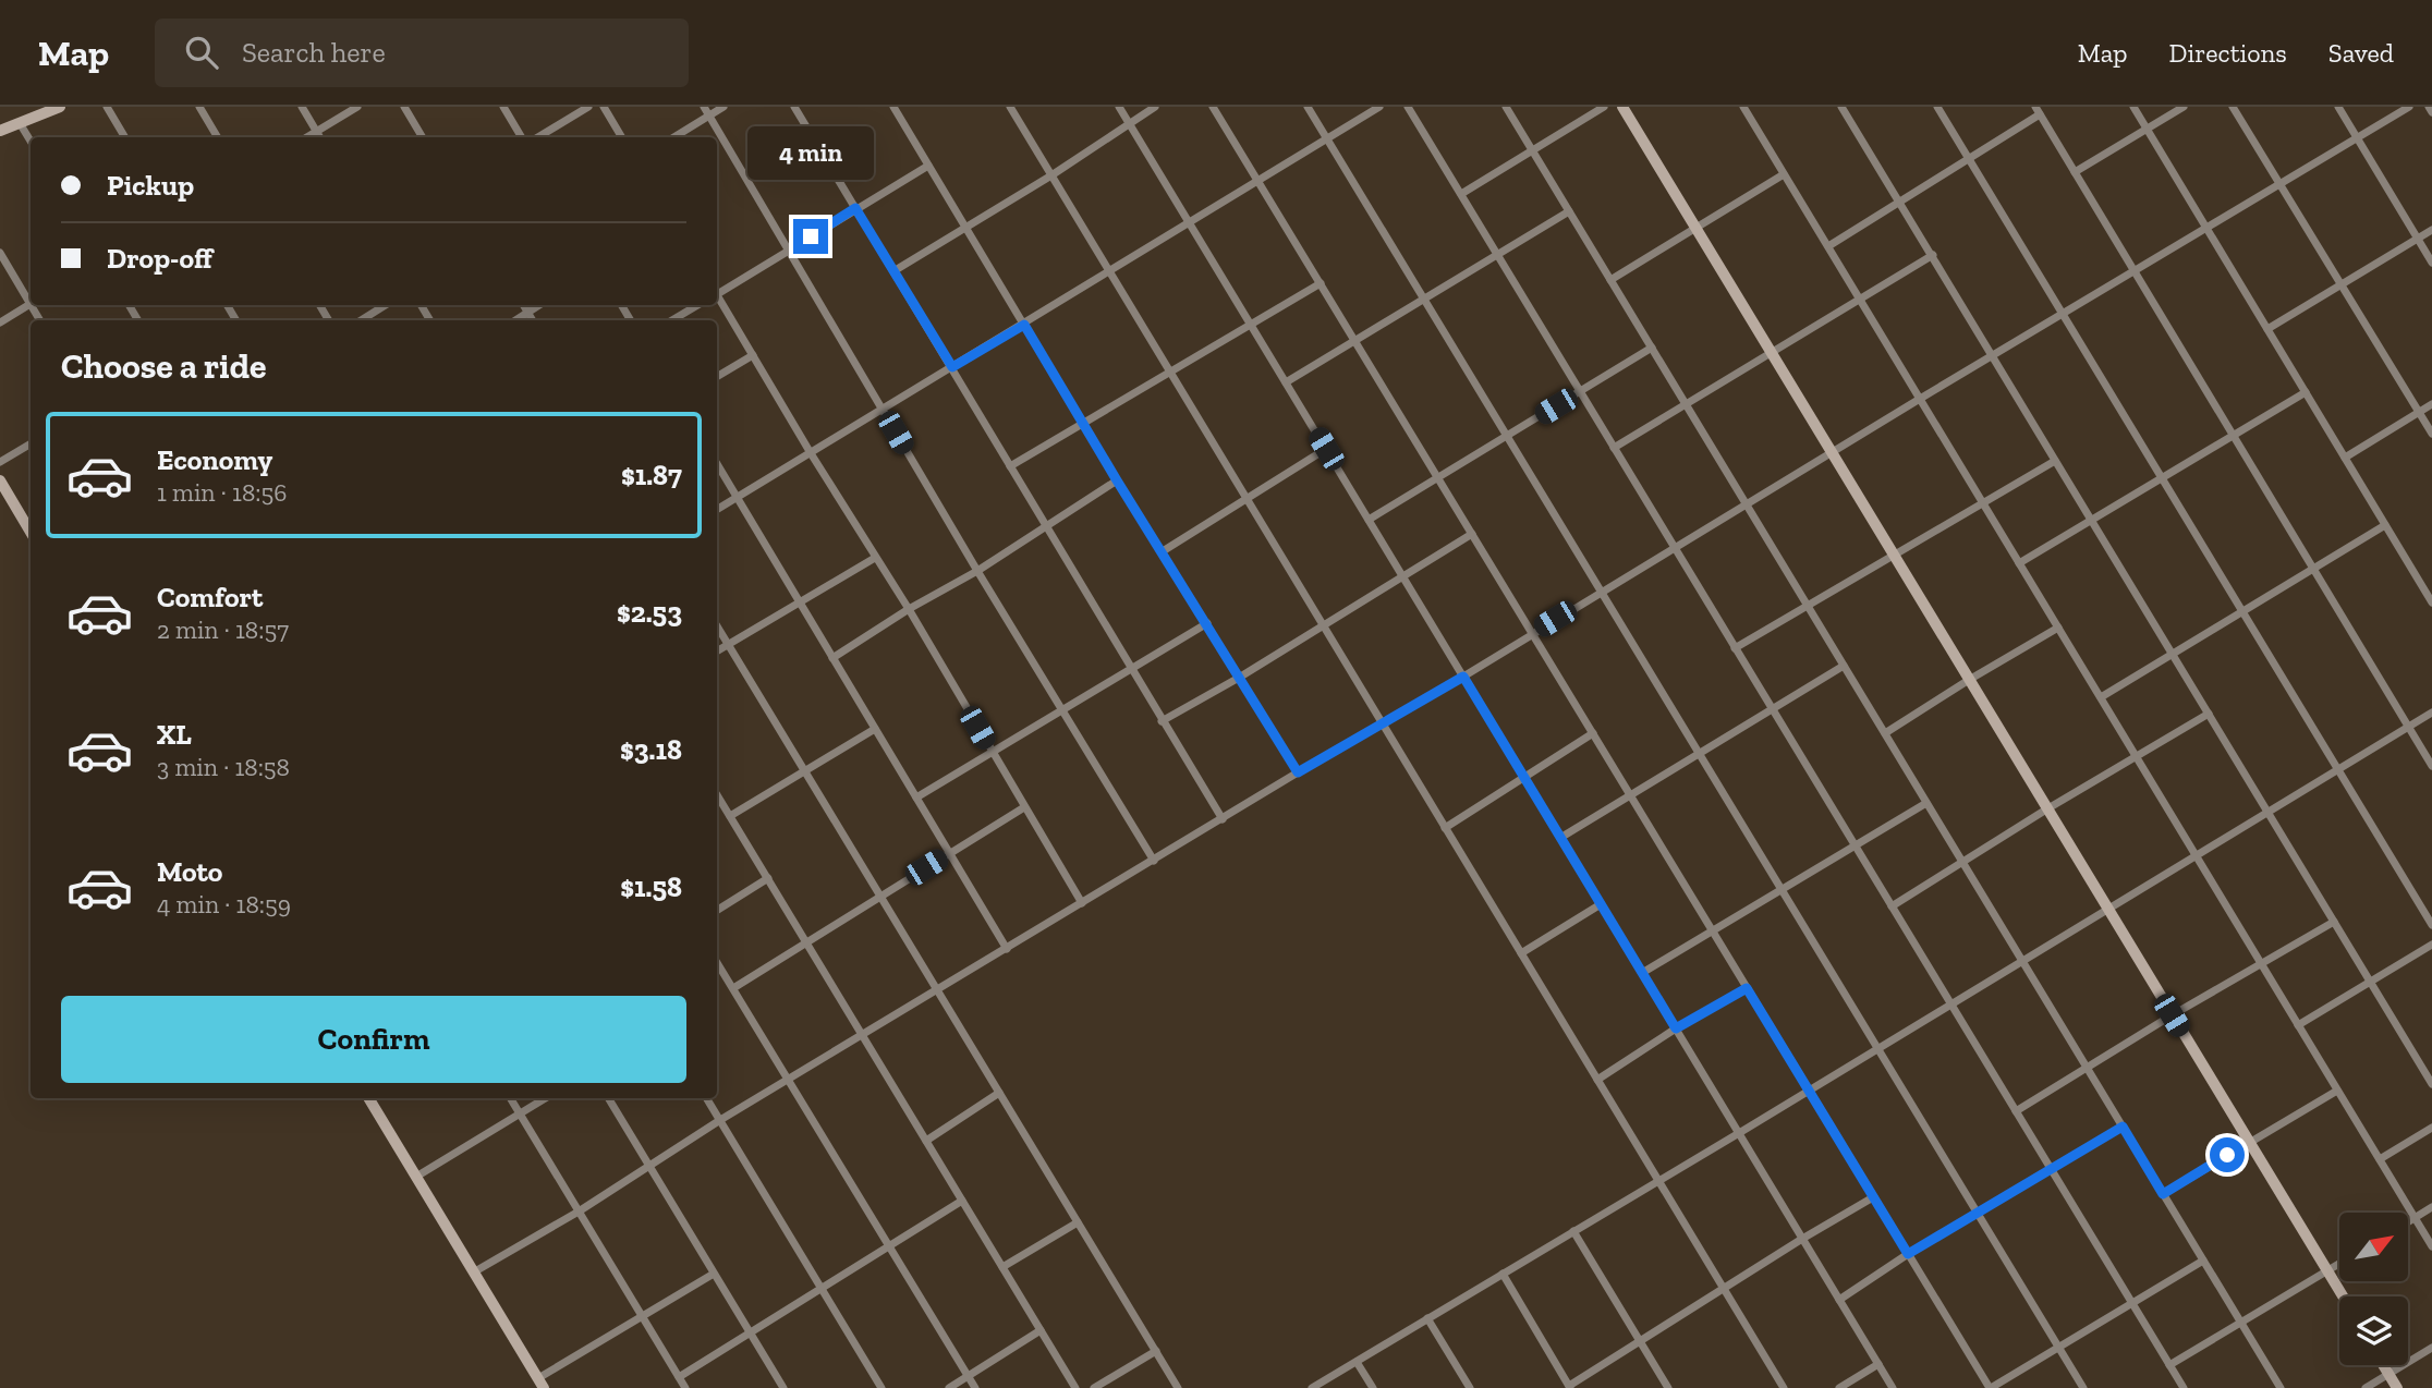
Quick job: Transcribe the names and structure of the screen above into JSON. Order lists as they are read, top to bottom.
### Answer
{
  "north": "top right",
  "page": {
    "header": "Map",
    "search": "Search here",
    "nav": ["Map", "Directions", "Saved"],
    "bubble": "4 min",
    "banner": ["Pickup", "Drop-off"],
    "heading": "Choose a ride",
    "list": [
      {
        "name": "Economy",
        "note": "1 min · 18:56",
        "value": "$1.87"
      },
      {
        "name": "Comfort",
        "note": "2 min · 18:57",
        "value": "$2.53"
      },
      {
        "name": "XL",
        "note": "3 min · 18:58",
        "value": "$3.18"
      },
      {
        "name": "Moto",
        "note": "4 min · 18:59",
        "value": "$1.58"
      }
    ],
    "buttons": "Confirm"
  }
}
